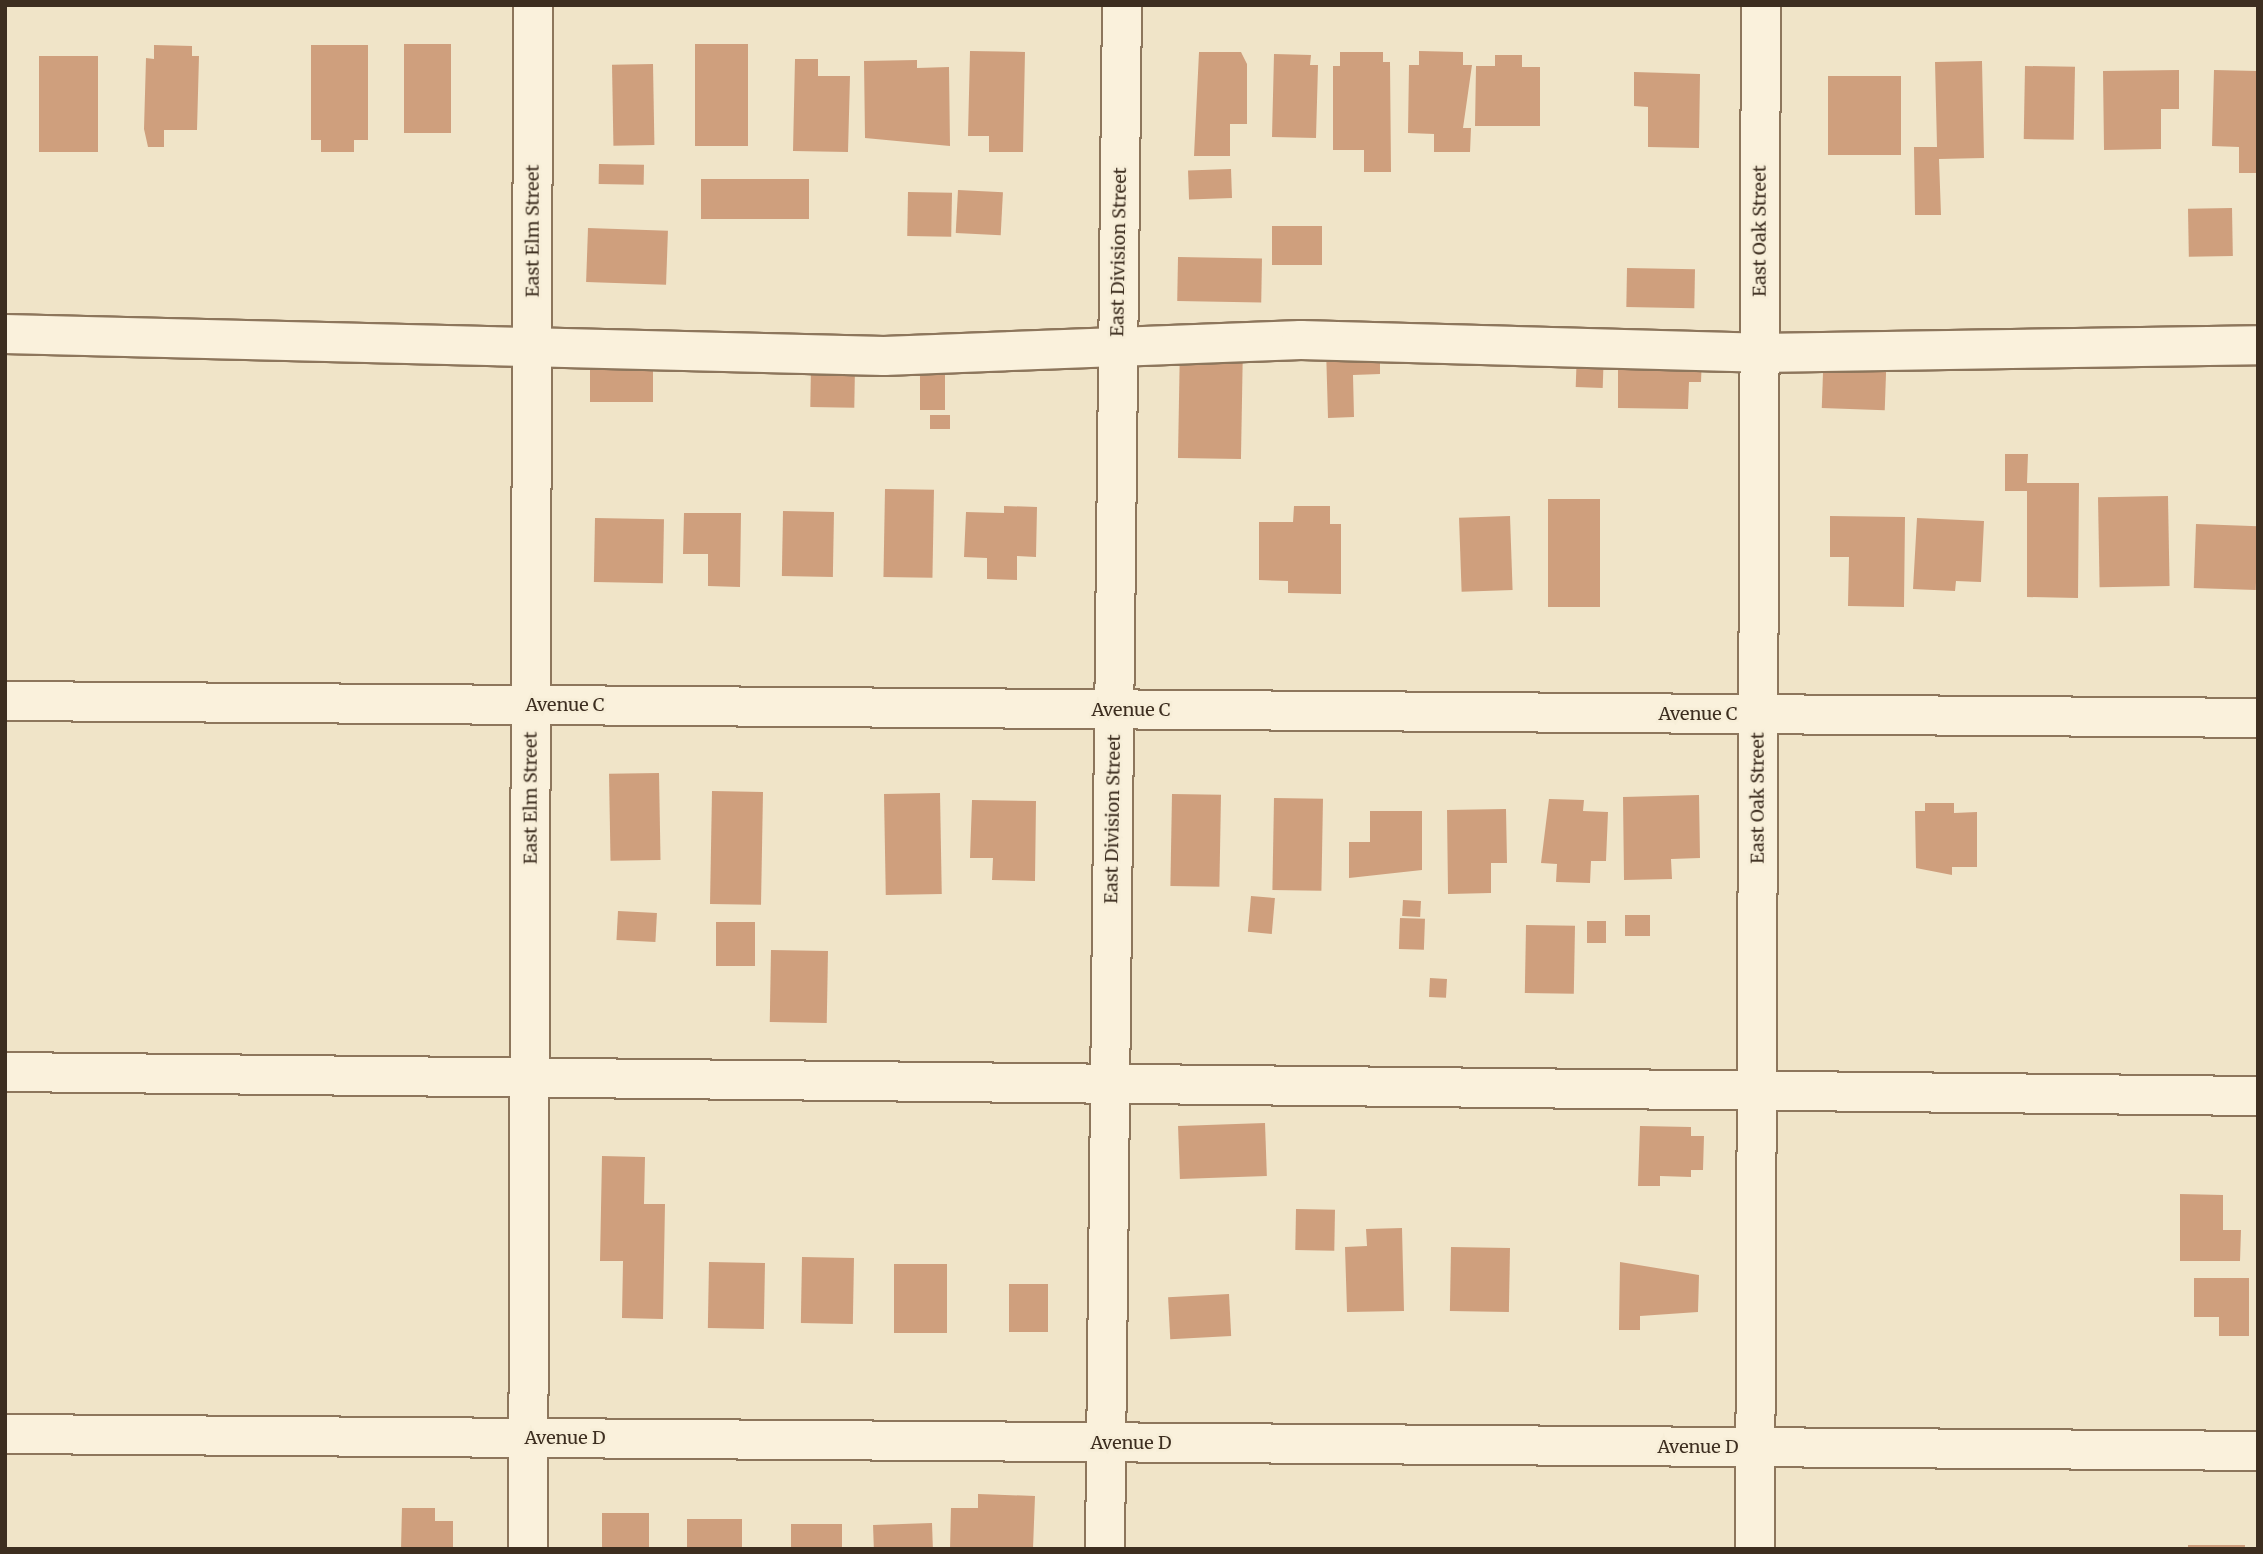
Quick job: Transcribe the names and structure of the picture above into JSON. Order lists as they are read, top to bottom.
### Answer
{
  "streets": {
    "street": [
      "East Elm Street",
      "East Oak Street",
      "East Division Street",
      "Avenue C",
      "Avenue D"
    ]
  },
  "crossings": [
    ["East Elm Street", "Avenue C"],
    ["East Elm Street", "Avenue D"],
    ["East Oak Street", "Avenue C"],
    ["East Oak Street", "Avenue D"],
    ["East Division Street", "Avenue C"],
    ["East Division Street", "Avenue D"]
  ]
}
